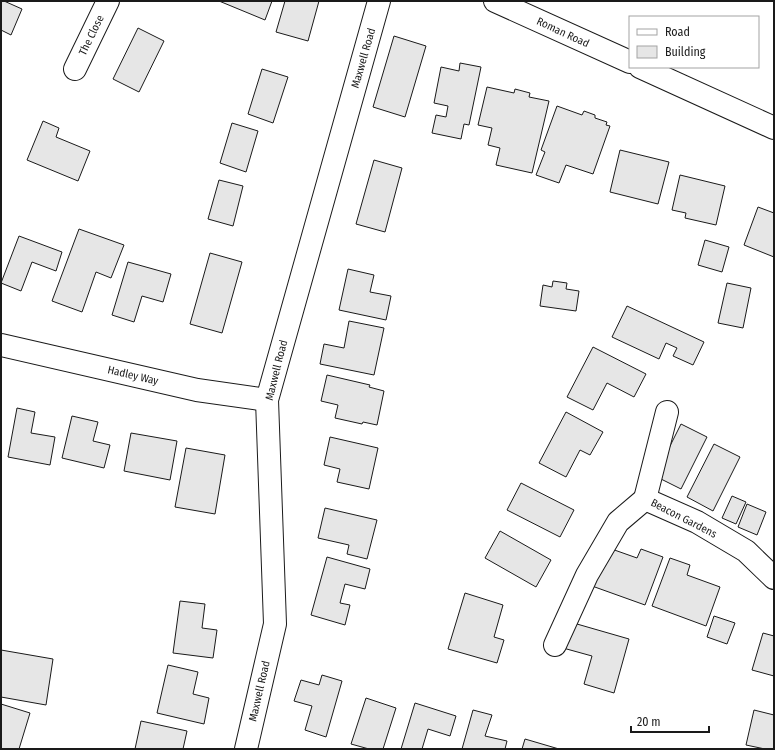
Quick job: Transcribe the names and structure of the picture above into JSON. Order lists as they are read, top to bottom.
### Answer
{
  "streets": {
    "street": [
      "Roman Road",
      "The Close",
      "Maxwell Road",
      "Hadley Way",
      "Beacon Gardens"
    ]
  },
  "crossings": [
    ["Maxwell Road", "Hadley Way"]
  ],
  "legend": ["Road", "Building"],
  "scale_bar": "20 m"
}
